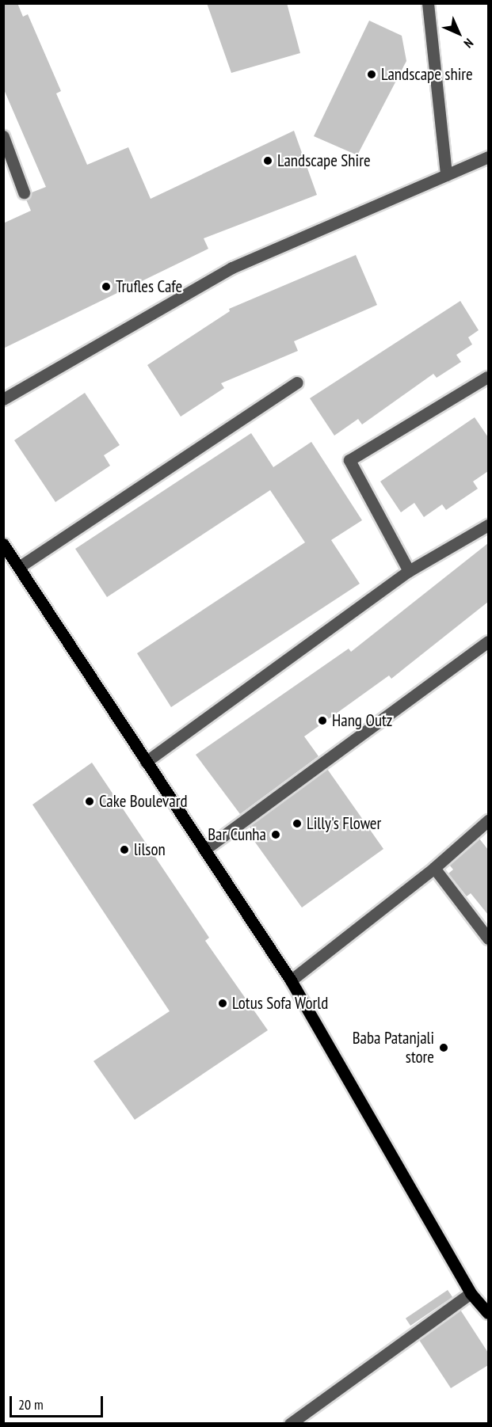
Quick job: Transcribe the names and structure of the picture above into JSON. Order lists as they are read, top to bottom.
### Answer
{
  "places": [
    "Landscape shire",
    "Landscape Shire",
    "Trufles Cafe",
    "Hang Outz",
    "Cake Boulevard",
    "Lilly's Flower",
    "Bar Cunha",
    "lilson",
    "Lotus Sofa World",
    "Baba Patanjali store"
  ],
  "scale_bar": "20 m",
  "north": "bottom right"
}
